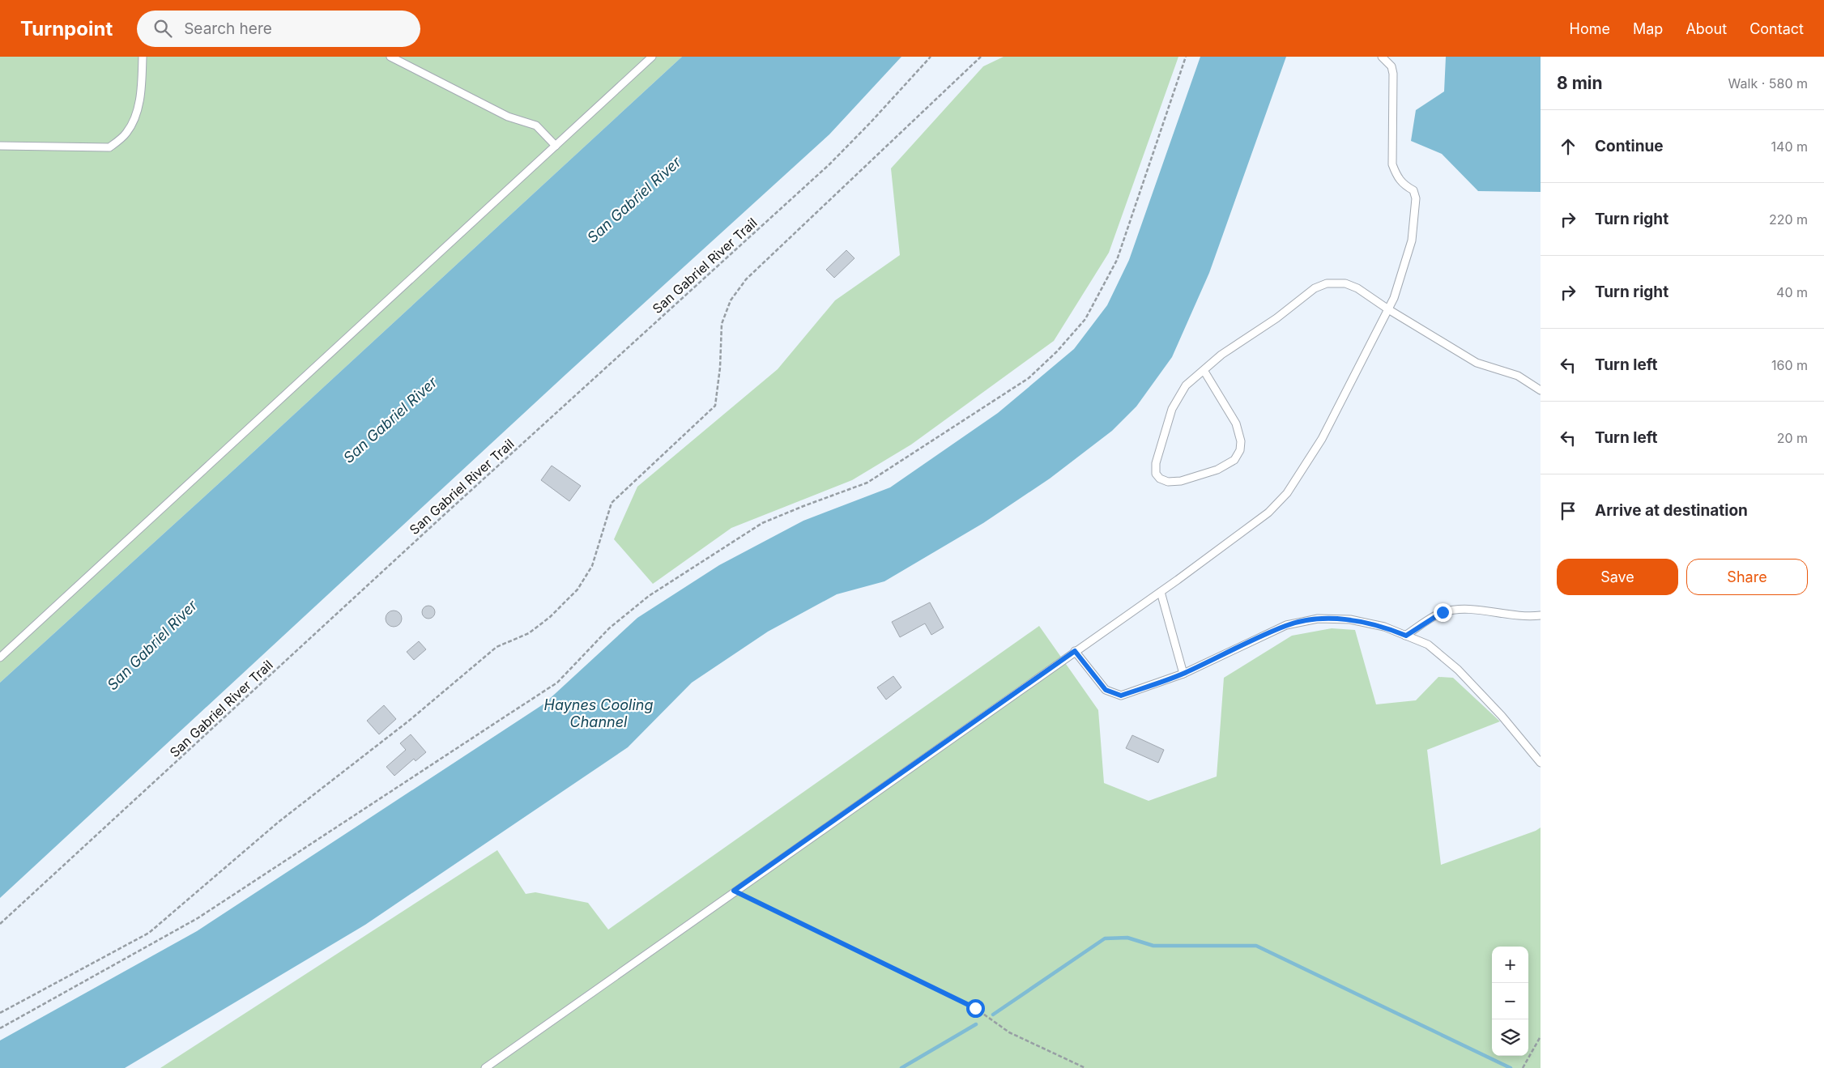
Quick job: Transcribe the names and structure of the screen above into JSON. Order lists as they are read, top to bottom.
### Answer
{
  "streets": {
    "path": ["San Gabriel River Trail"]
  },
  "water": ["San Gabriel River", "Haynes Cooling Channel"],
  "page": {
    "header": "Turnpoint",
    "search": "Search here",
    "nav": [
      "Home",
      "Map",
      "About",
      "Contact"
    ],
    "heading": ["8 min", "Walk · 580 m"],
    "list": [
      ["Continue", "140 m"],
      ["Turn right", "220 m"],
      ["Turn right", "40 m"],
      ["Turn left", "160 m"],
      ["Turn left", "20 m"],
      "Arrive at destination"
    ],
    "buttons": ["Save", "Share"],
    "map_buttons": ["+", "−"]
  }
}
